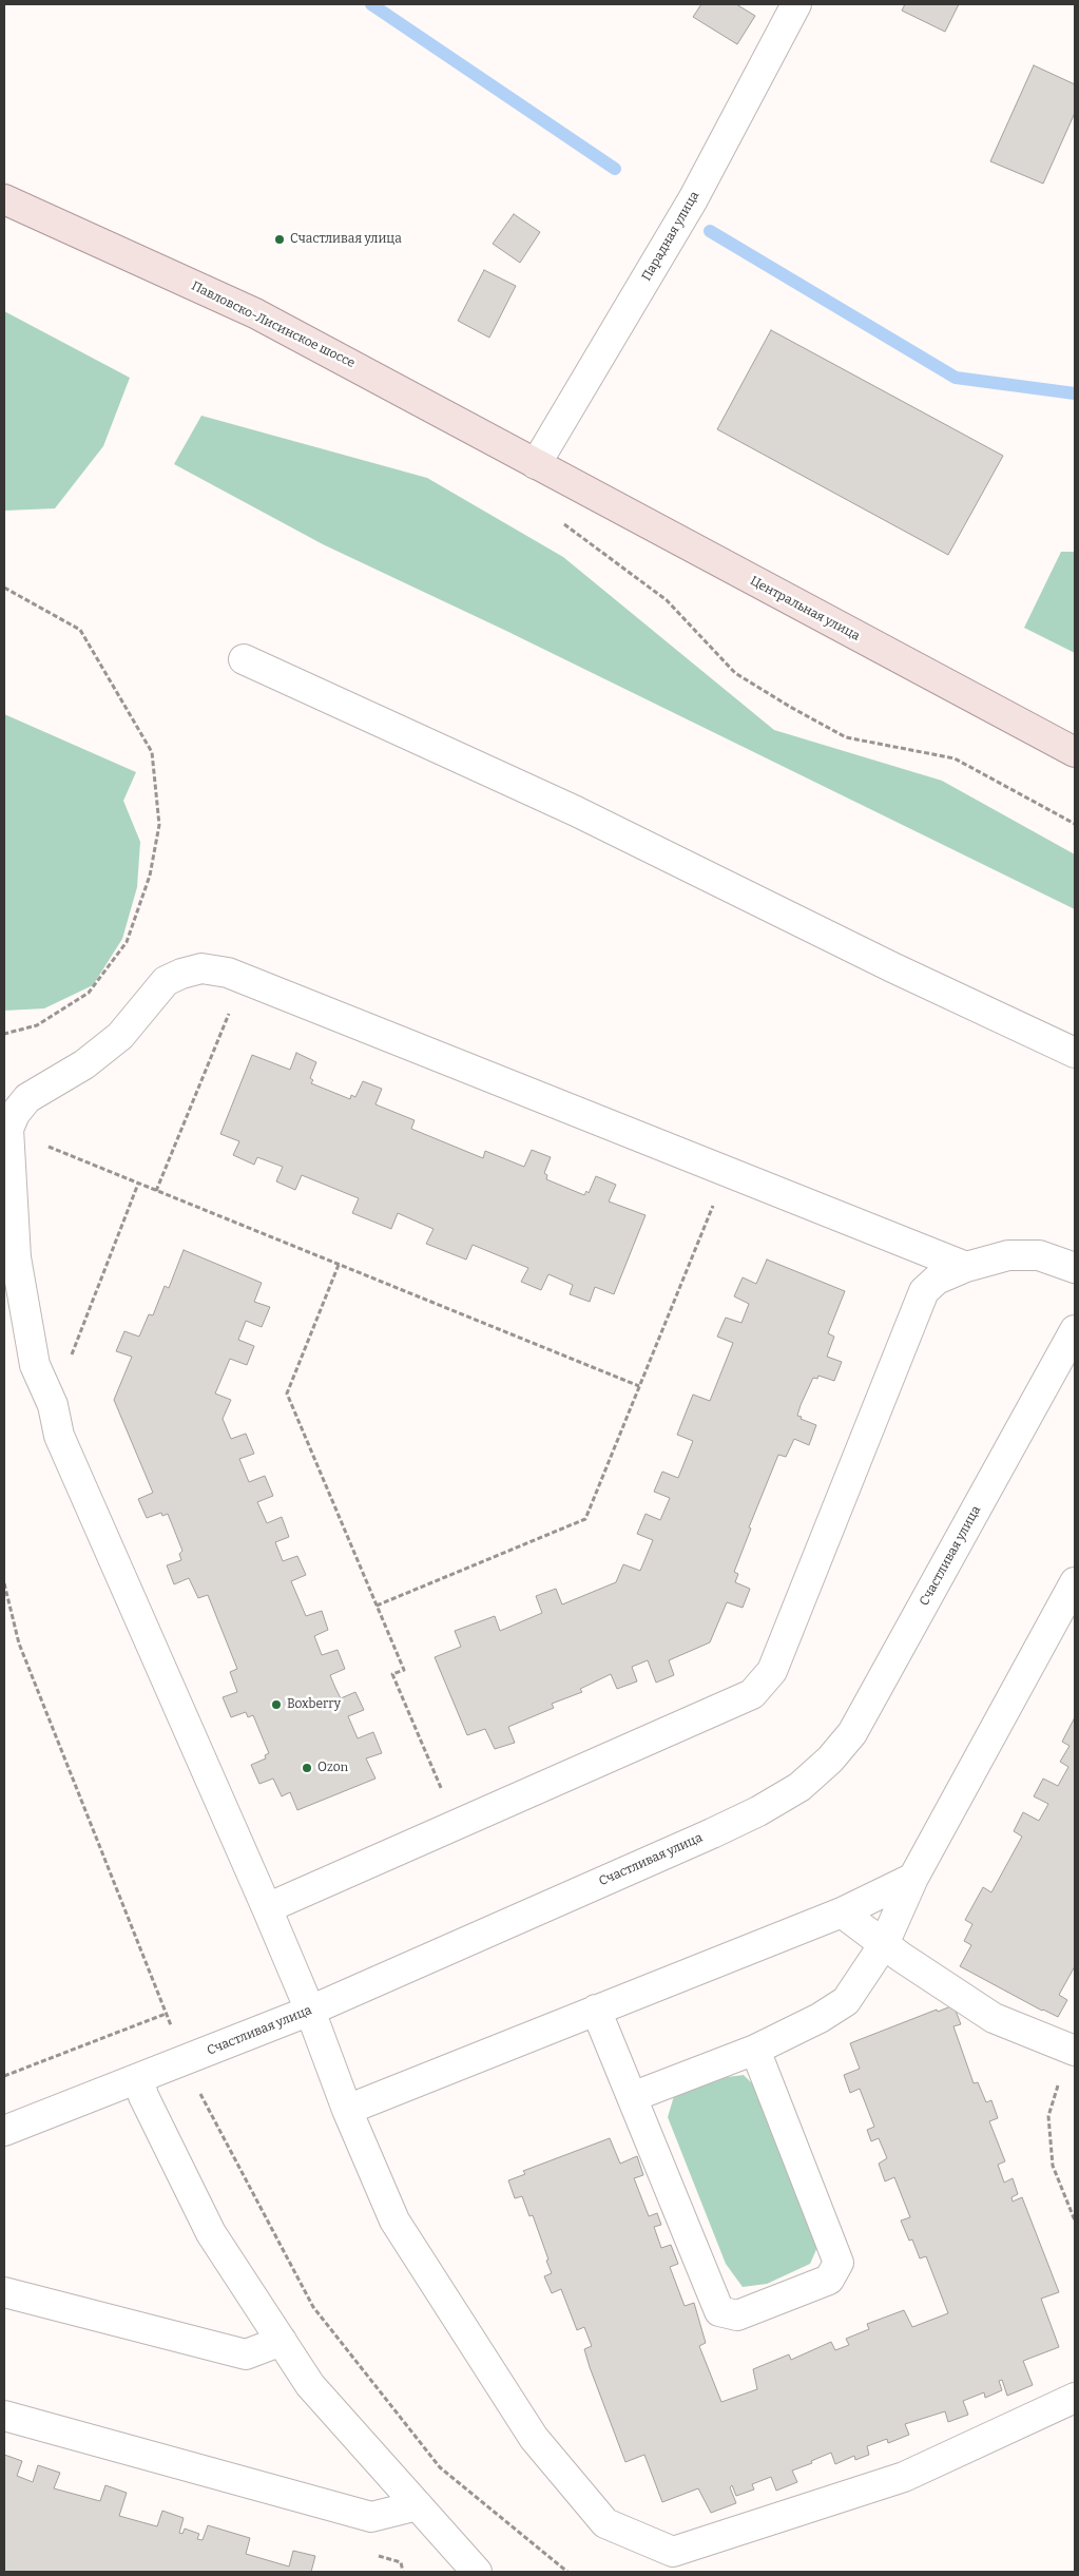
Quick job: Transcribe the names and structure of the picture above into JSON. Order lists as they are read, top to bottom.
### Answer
{
  "streets": {
    "main road": ["Павловско-Лисинское шоссе", "Центральная улица"],
    "street": ["Парадная улица", "Счастливая улица"]
  },
  "crossings": [
    ["Парадная улица", "Павловско-Лисинское шоссе"],
    ["Парадная улица", "Центральная улица"],
    ["Павловско-Лисинское шоссе", "Центральная улица"]
  ],
  "places": ["Счастливая улица", "Boxberry", "Ozon"]
}
